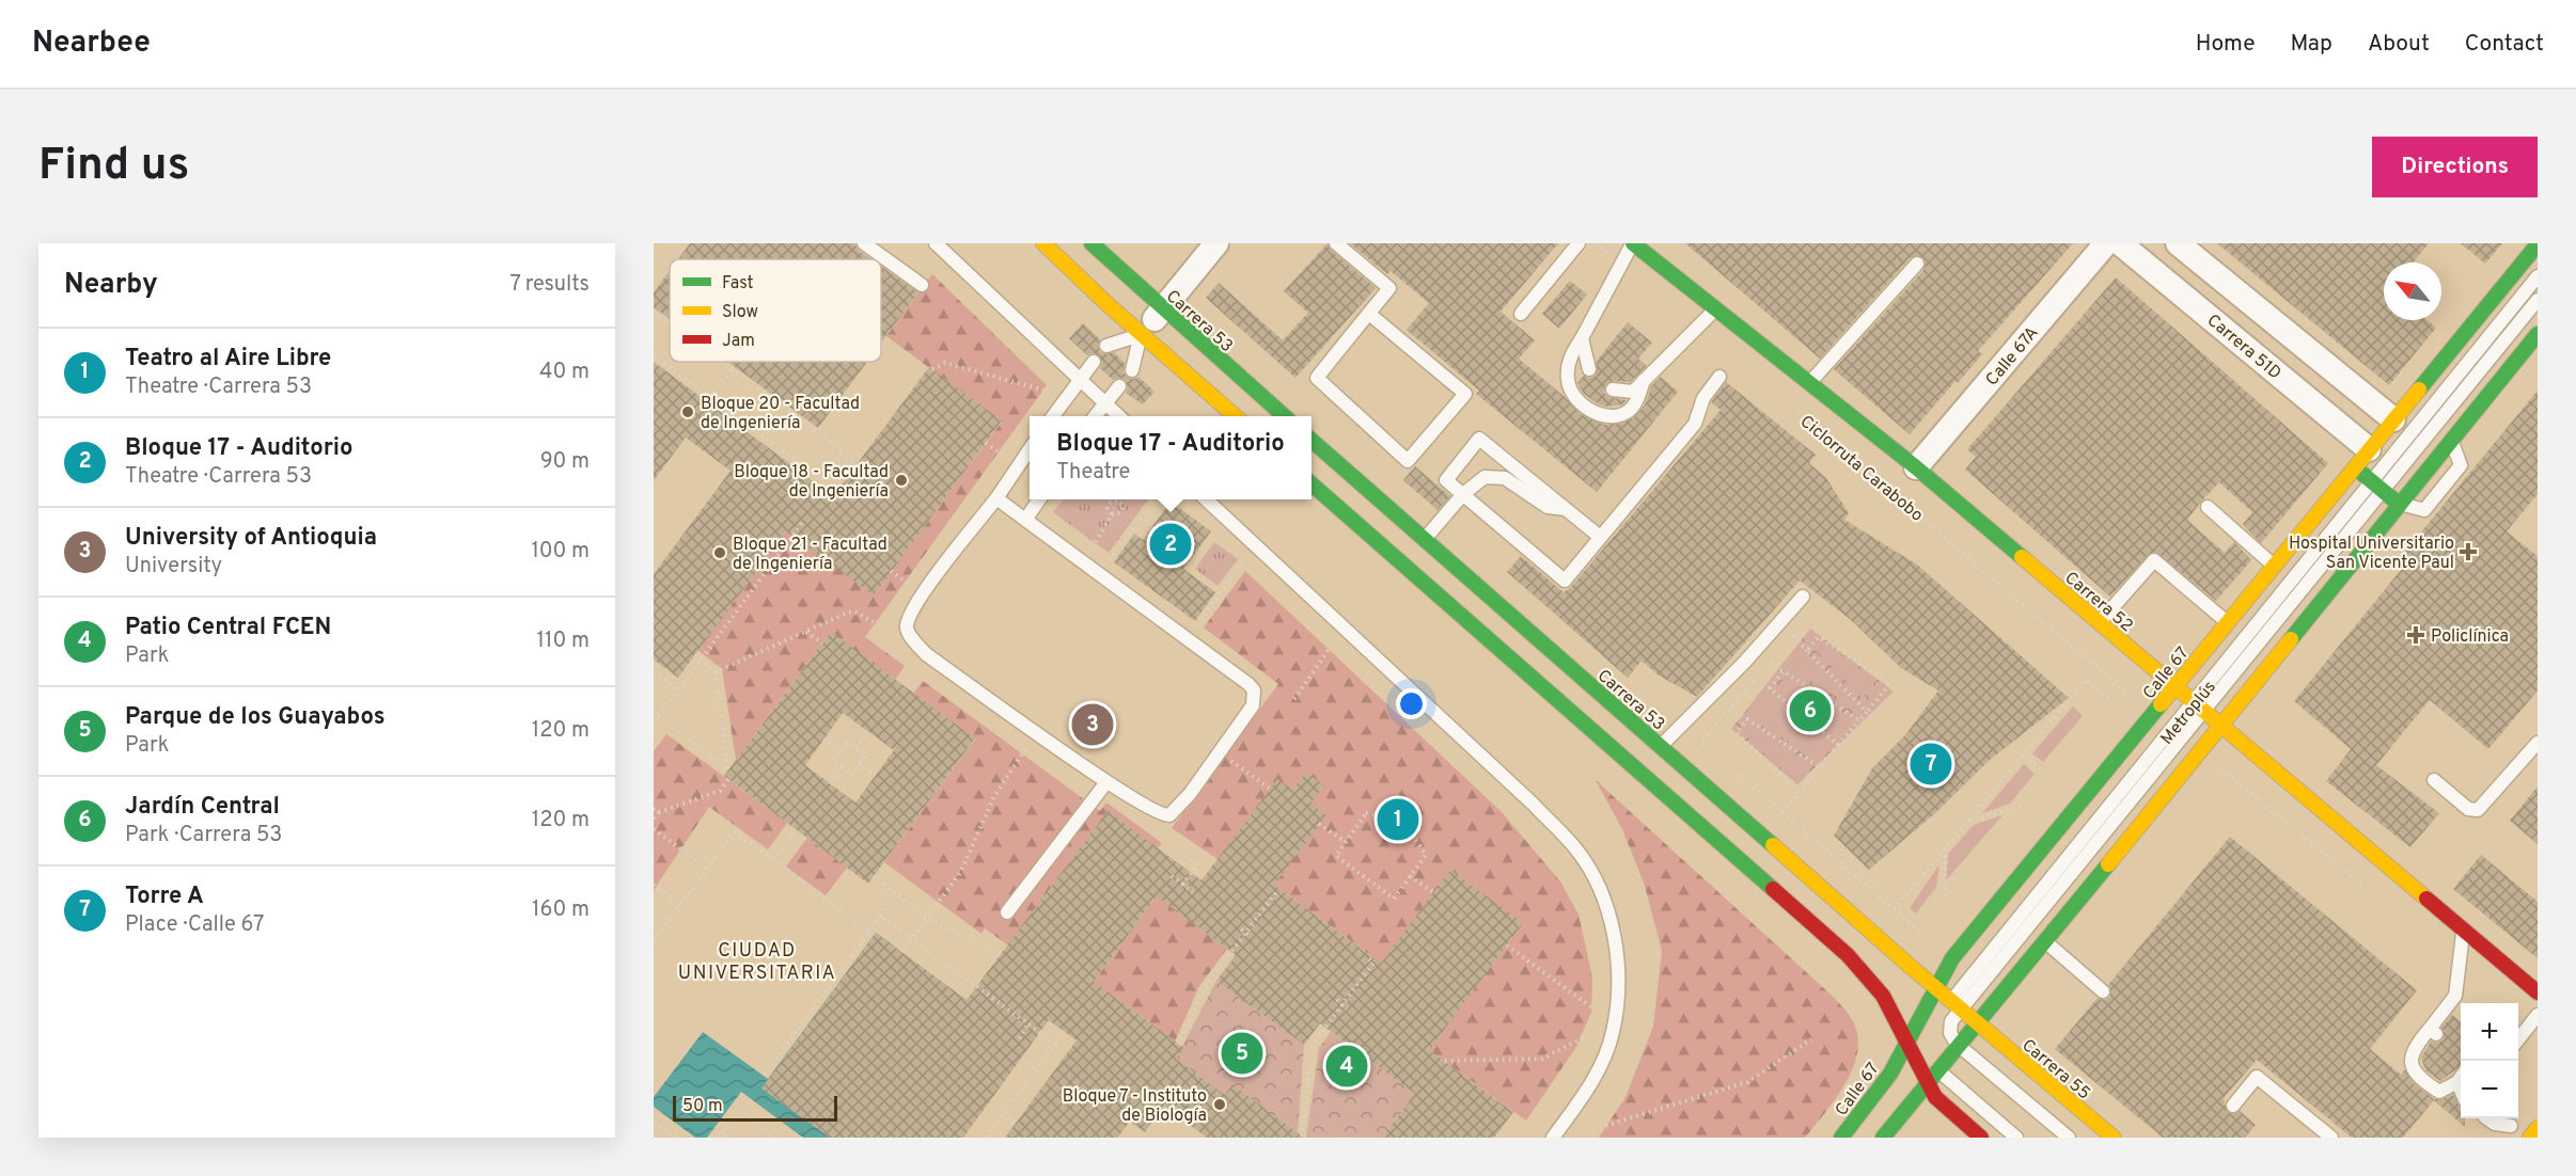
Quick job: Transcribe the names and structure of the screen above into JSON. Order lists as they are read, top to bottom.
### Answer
{
  "streets": {
    "main road": [
      "Carrera 53",
      "Carrera 52",
      "Calle 67",
      "Carrera 55"
    ],
    "street": ["Carrera 51D", "Calle 67A"],
    "lane": ["Metroplús"],
    "path": ["Ciclorruta Carabobo"]
  },
  "crossings": [
    ["Carrera 53", "Calle 67"],
    ["Carrera 53", "Metroplús"],
    ["Carrera 53", "Carrera 55"],
    ["Carrera 51D", "Calle 67"],
    ["Calle 67A", "Carrera 52"],
    ["Carrera 52", "Calle 67"],
    ["Carrera 52", "Metroplús"],
    ["Metroplús", "Carrera 55"]
  ],
  "districts": ["CIUDAD UNIVERSITARIA"],
  "places": {
    "other": [
      "Bloque 20 - Facultad de Ingeniería",
      "Bloque 18 - Facultad de Ingeniería",
      "Bloque 21 - Facultad de Ingeniería",
      "Bloque 7 - Instituto de Biología"
    ],
    "health": ["Hospital Universitario San Vicente Paul", "Policlínica"]
  },
  "legend": ["Fast", "Slow", "Jam"],
  "scale_bar": "50 m",
  "north": "top left",
  "page": {
    "header": "Nearbee",
    "nav": [
      "Home",
      "Map",
      "About",
      "Contact"
    ],
    "buttons": "Directions",
    "title": "Find us",
    "heading": ["Nearby", "7 results"],
    "list": [
      {
        "mark": "1",
        "name": "Teatro al Aire Libre",
        "note": "Theatre · Carrera 53",
        "value": "40 m"
      },
      {
        "mark": "2",
        "name": "Bloque 17 - Auditorio",
        "note": "Theatre · Carrera 53",
        "value": "90 m"
      },
      {
        "mark": "3",
        "name": "University of Antioquia",
        "note": "University",
        "value": "100 m"
      },
      {
        "mark": "4",
        "name": "Patio Central FCEN",
        "note": "Park",
        "value": "110 m"
      },
      {
        "mark": "5",
        "name": "Parque de los Guayabos",
        "note": "Park",
        "value": "120 m"
      },
      {
        "mark": "6",
        "name": "Jardín Central",
        "note": "Park · Carrera 53",
        "value": "120 m"
      },
      {
        "mark": "7",
        "name": "Torre A",
        "note": "Place · Calle 67",
        "value": "160 m"
      }
    ],
    "popup": ["Bloque 17 - Auditorio", "Theatre"],
    "pins": [
      "2",
      "6",
      "3",
      "7",
      "1",
      "5",
      "4"
    ],
    "map_buttons": ["+", "−"],
    "scale": "50 m"
  }
}
